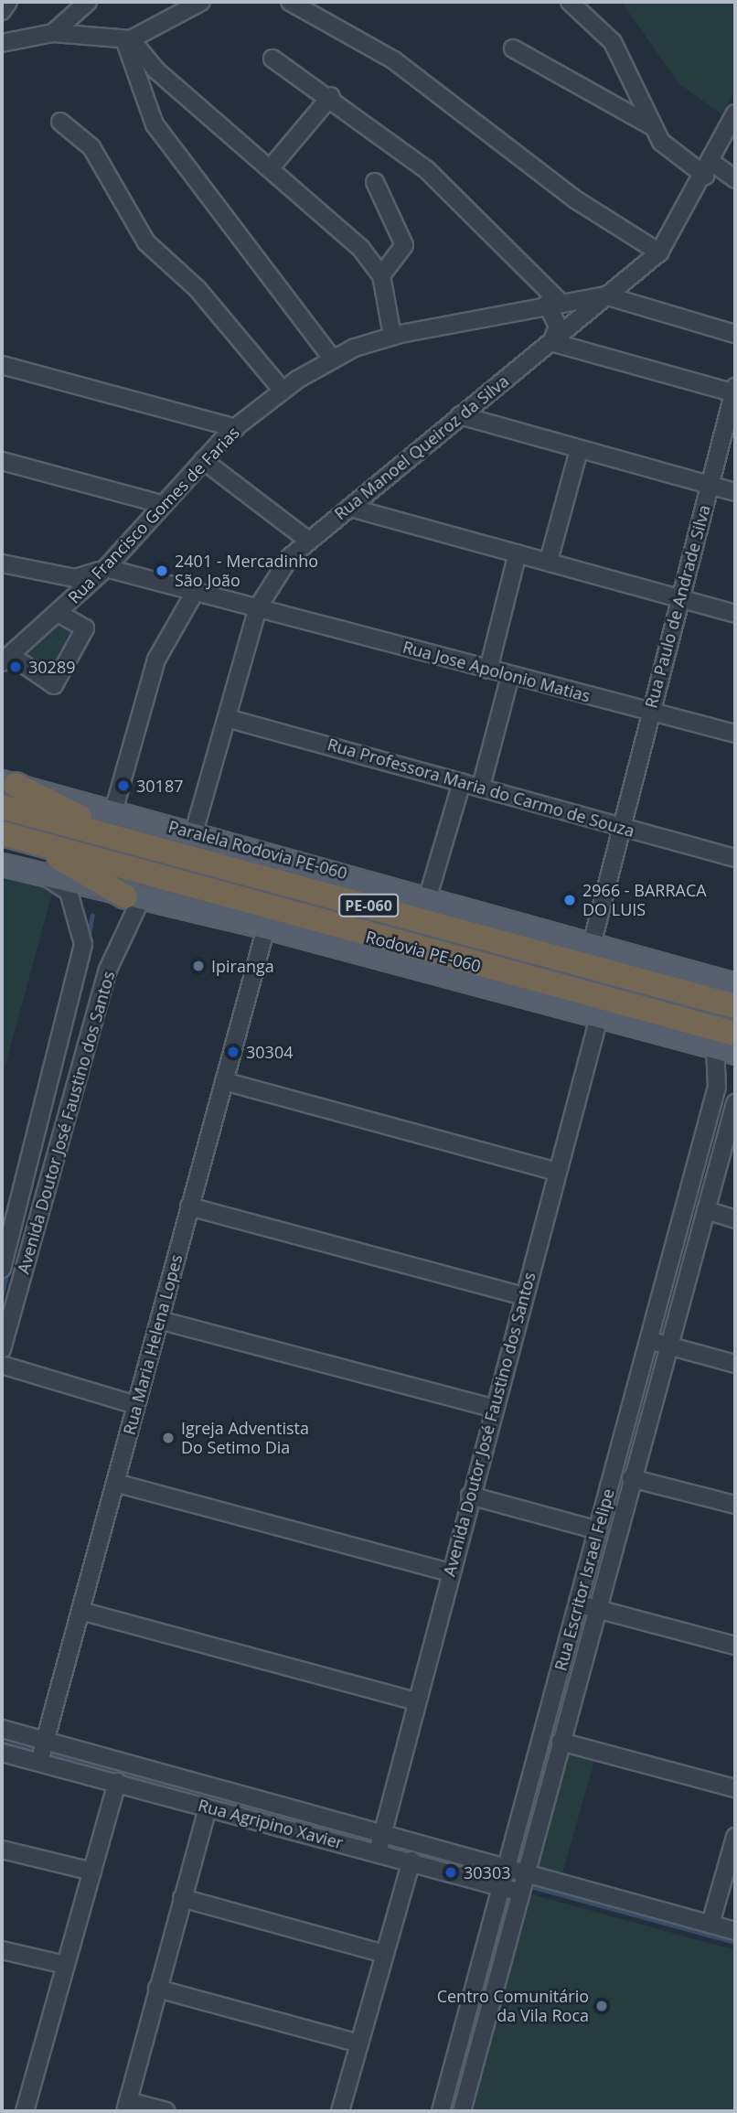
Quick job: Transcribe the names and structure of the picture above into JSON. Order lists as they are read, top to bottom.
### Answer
{
  "streets": {
    "highway": ["PE-060", "Rodovia PE-060"],
    "main road": ["Paralela Rodovia PE-060"],
    "street": [
      "Rua Manoel Queiroz da Silva",
      "Rua Francisco Gomes de Farias",
      "Rua Paulo de Andrade Silva",
      "Rua Jose Apolonio Matias",
      "Rua Professora Maria do Carmo de Souza",
      "Avenida Doutor José Faustino dos Santos",
      "Rua Maria Helena Lopes",
      "Rua Escritor Israel Felipe",
      "Rua Agripino Xavier"
    ]
  },
  "crossings": [
    ["Rua Manoel Queiroz da Silva", "Rua Francisco Gomes de Farias"],
    ["Rua Manoel Queiroz da Silva", "Rua Jose Apolonio Matias"],
    ["Rua Manoel Queiroz da Silva", "Rua Professora Maria do Carmo de Souza"],
    ["Rua Manoel Queiroz da Silva", "Paralela Rodovia PE-060"],
    ["Rua Francisco Gomes de Farias", "Rua Jose Apolonio Matias"],
    ["Rua Paulo de Andrade Silva", "Rua Jose Apolonio Matias"],
    ["Rua Paulo de Andrade Silva", "Rua Professora Maria do Carmo de Souza"],
    ["Rua Paulo de Andrade Silva", "Paralela Rodovia PE-060"],
    ["PE-060", "Rodovia PE-060"],
    ["PE-060", "Avenida Doutor José Faustino dos Santos"],
    ["PE-060", "Rua Maria Helena Lopes"],
    ["PE-060", "Rua Escritor Israel Felipe"],
    ["Avenida Doutor José Faustino dos Santos", "Rua Agripino Xavier"],
    ["Rua Maria Helena Lopes", "Rua Agripino Xavier"],
    ["Rua Escritor Israel Felipe", "Rua Agripino Xavier"]
  ],
  "places": [
    "2401 - Mercadinho São João",
    "30289",
    "30187",
    "2966 - BARRACA DO LUIS",
    "Ipiranga",
    "30304",
    "Igreja Adventista Do Setimo Dia",
    "30303",
    "Centro Comunitário da Vila Roca"
  ]
}
